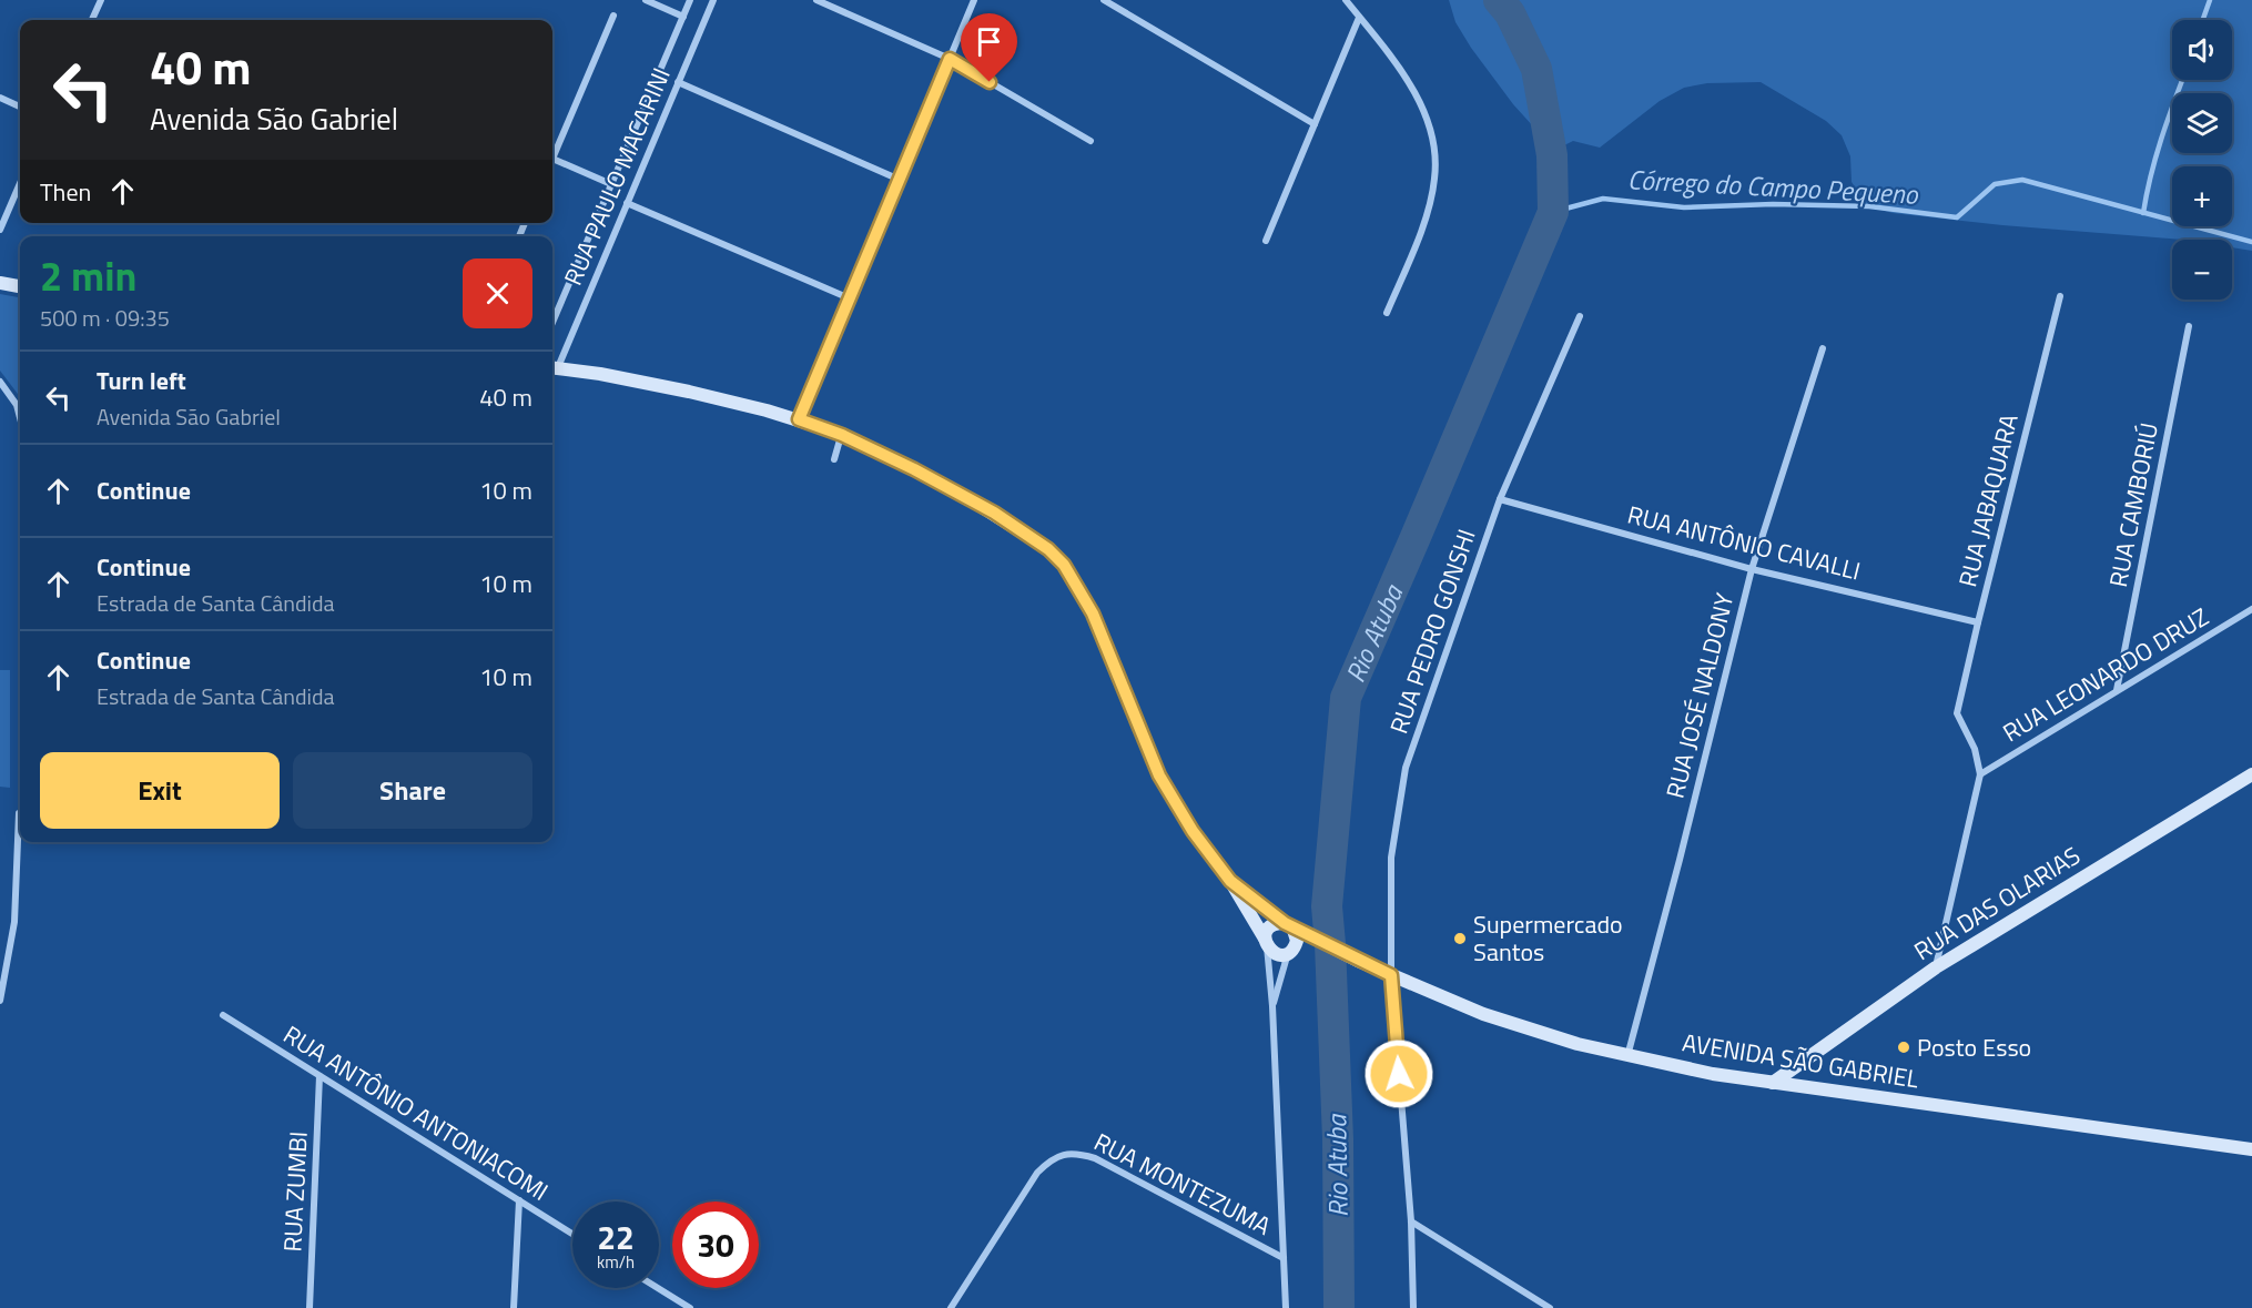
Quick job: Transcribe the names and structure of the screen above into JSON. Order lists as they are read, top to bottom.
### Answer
{
  "streets": {
    "main road": ["RUA DAS OLARIAS", "AVENIDA SÃO GABRIEL"],
    "street": [
      "RUA PAULO MACARINI",
      "RUA JABAQUARA",
      "RUA CAMBORIÚ",
      "RUA ANTÔNIO CAVALLI",
      "RUA PEDRO GONSHI",
      "RUA LEONARDO DRUZ",
      "RUA JOSÉ NALDONY",
      "RUA ANTÔNIO ANTONIACOMI",
      "RUA MONTEZUMA",
      "RUA ZUMBI"
    ]
  },
  "crossings": [
    ["RUA JABAQUARA", "RUA ANTÔNIO CAVALLI"],
    ["RUA JABAQUARA", "RUA LEONARDO DRUZ"],
    ["RUA CAMBORIÚ", "RUA LEONARDO DRUZ"],
    ["RUA ANTÔNIO CAVALLI", "RUA PEDRO GONSHI"],
    ["RUA ANTÔNIO CAVALLI", "RUA JOSÉ NALDONY"],
    ["RUA PEDRO GONSHI", "AVENIDA SÃO GABRIEL"],
    ["RUA LEONARDO DRUZ", "RUA DAS OLARIAS"],
    ["RUA JOSÉ NALDONY", "AVENIDA SÃO GABRIEL"],
    ["RUA DAS OLARIAS", "AVENIDA SÃO GABRIEL"],
    ["RUA ANTÔNIO ANTONIACOMI", "RUA ZUMBI"]
  ],
  "water": ["Córrego do Campo Pequeno", "Rio Atuba"],
  "places": ["Supermercado Santos", "Posto Esso"],
  "page": {
    "map_buttons": ["+", "−"],
    "turn": ["40 m", "Avenida São Gabriel"],
    "then": "Then",
    "heading": ["2 min", "500 m · 09:35"],
    "list": [
      {
        "name": "Turn left",
        "note": "Avenida São Gabriel",
        "value": "40 m"
      },
      {
        "name": "Continue",
        "value": "10 m"
      },
      {
        "name": "Continue",
        "note": "Estrada de Santa Cândida",
        "value": "10 m"
      },
      {
        "name": "Continue",
        "note": "Estrada de Santa Cândida",
        "value": "10 m"
      }
    ],
    "buttons": ["Exit", "Share"],
    "speed": "22 km/h",
    "limit": "30"
  }
}
